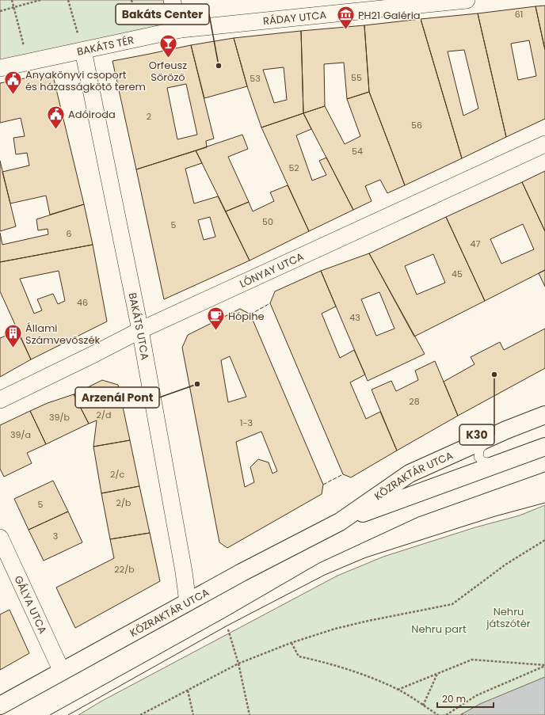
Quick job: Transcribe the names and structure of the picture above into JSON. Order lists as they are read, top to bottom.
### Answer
{
  "streets": {
    "main road": ["KÖZRAKTÁR UTCA"],
    "street": [
      "RÁDAY UTCA",
      "BAKÁTS TÉR",
      "LÓNYAY UTCA",
      "BAKÁTS UTCA",
      "GÁLYA UTCA"
    ]
  },
  "crossings": [
    ["RÁDAY UTCA", "BAKÁTS TÉR"],
    ["BAKÁTS TÉR", "BAKÁTS UTCA"],
    ["LÓNYAY UTCA", "BAKÁTS UTCA"],
    ["BAKÁTS UTCA", "KÖZRAKTÁR UTCA"],
    ["KÖZRAKTÁR UTCA", "GÁLYA UTCA"]
  ],
  "parks": ["Nehru játszótér", "Nehru part"],
  "places": {
    "museum": ["PH21 Galéria"],
    "bar": ["Orfeusz Söröző"],
    "other": ["Bakáts Center", "K30", "Arzenál Pont"],
    "public building": ["Anyakönyvi csoport és házasságkötő terem", "Adóiroda"],
    "cafe": ["Hópihe"],
    "building": ["Állami Számvevőszék"]
  },
  "house_numbers": [
    "61",
    "55",
    "53",
    "2",
    "56",
    "54",
    "52",
    "50",
    "5",
    "6",
    "47",
    "45",
    "46",
    "43",
    "28",
    "2/d",
    "39/b",
    "1-3",
    "39/a",
    "2/c",
    "2/b",
    "5",
    "3",
    "22/b"
  ],
  "scale_bar": "20 m"
}
